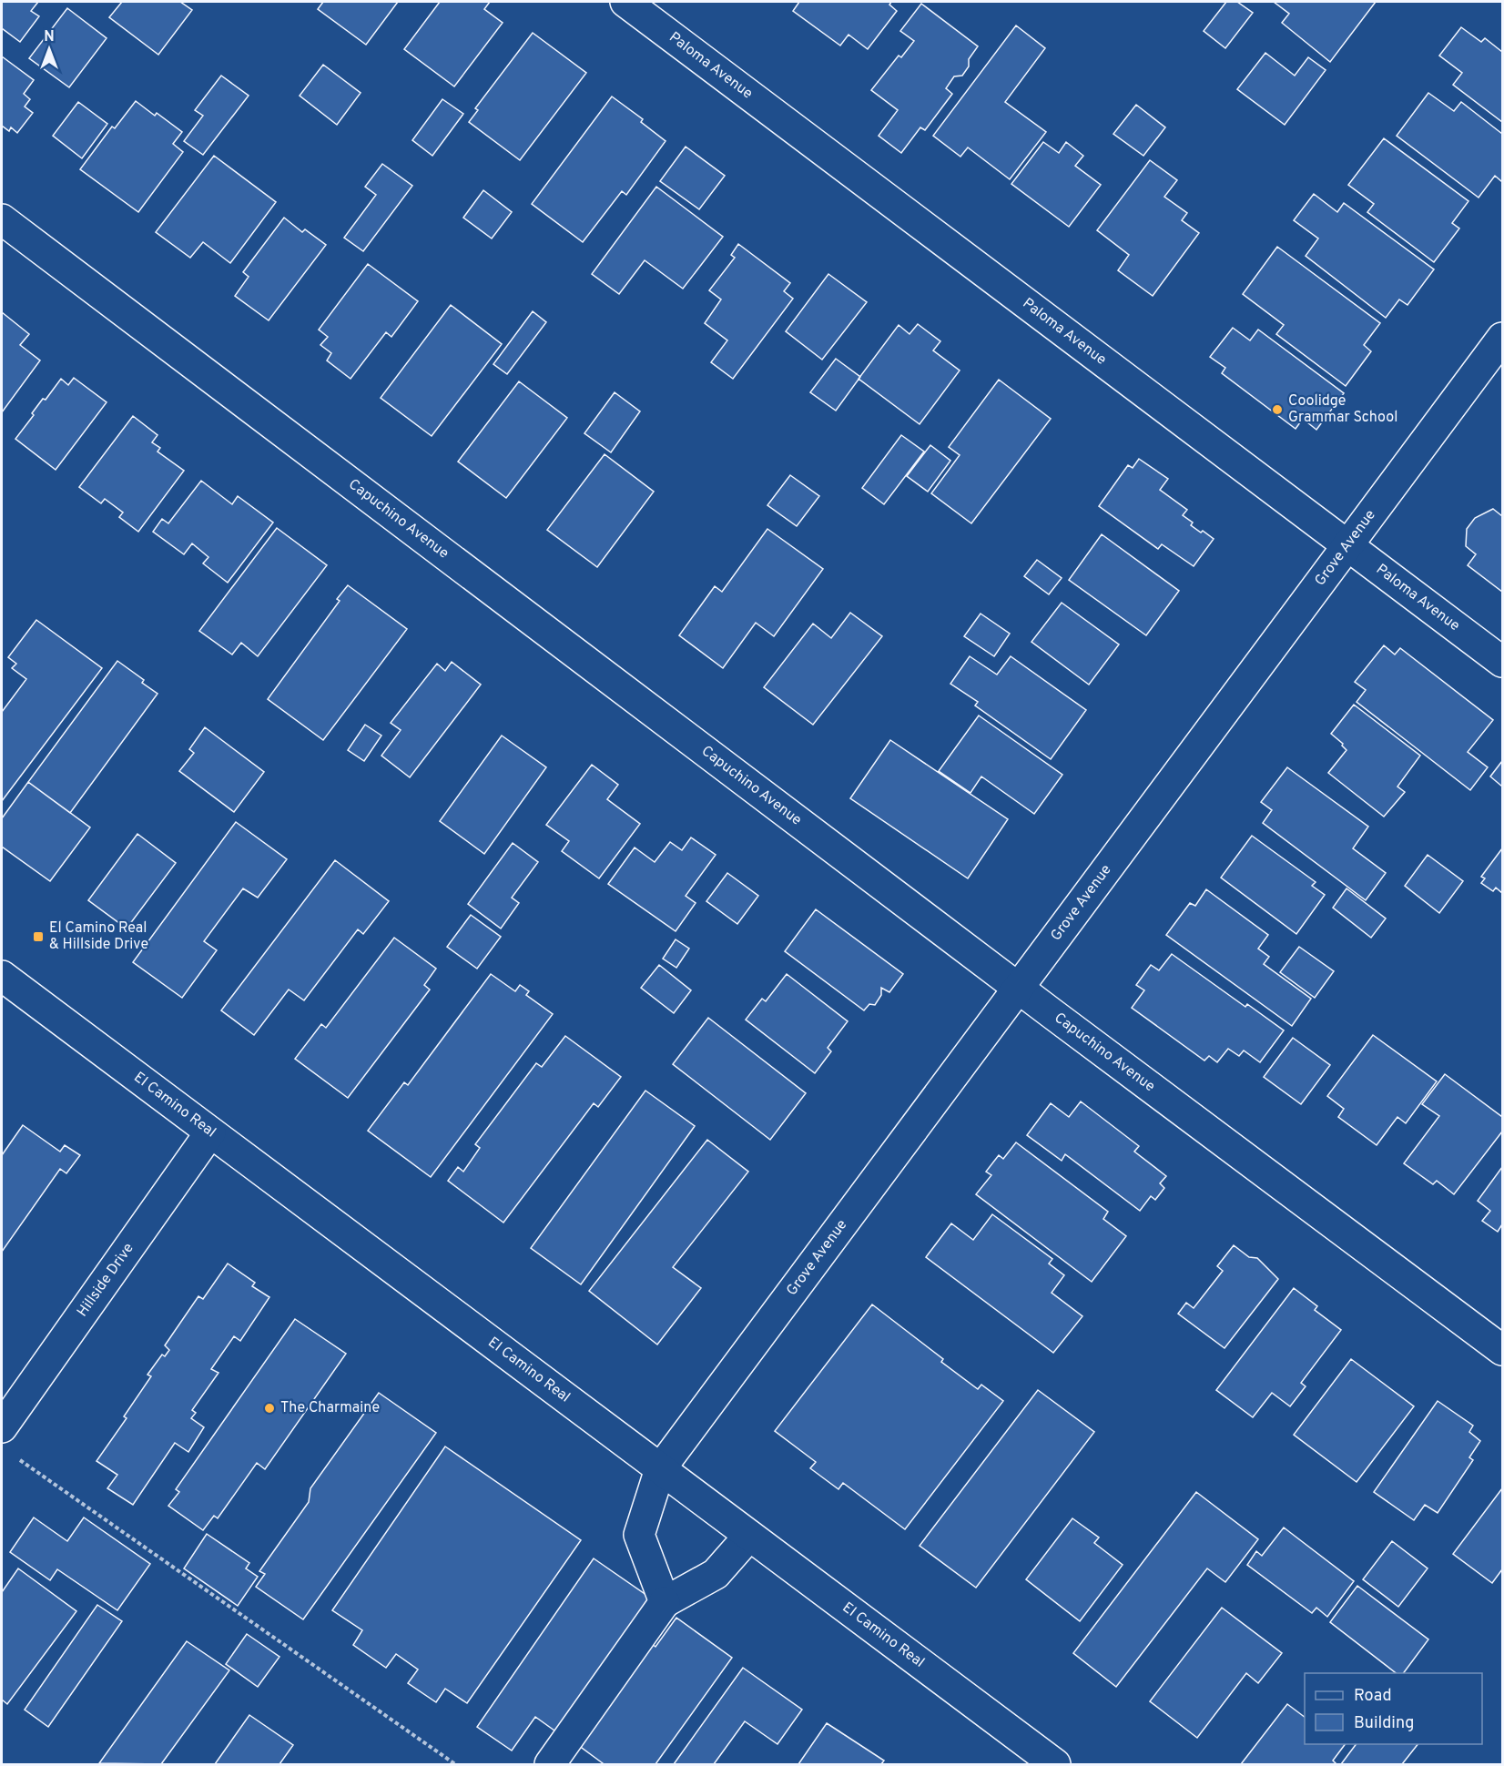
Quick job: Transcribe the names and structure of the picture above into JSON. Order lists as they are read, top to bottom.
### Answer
{
  "streets": {
    "street": [
      "Paloma Avenue",
      "Capuchino Avenue",
      "Grove Avenue",
      "El Camino Real",
      "Hillside Drive"
    ]
  },
  "crossings": [
    ["Paloma Avenue", "Grove Avenue"],
    ["Capuchino Avenue", "Grove Avenue"],
    ["Grove Avenue", "El Camino Real"],
    ["El Camino Real", "Hillside Drive"]
  ],
  "places": {
    "other": ["Coolidge Grammar School", "The Charmaine"],
    "transit": ["El Camino Real & Hillside Drive"]
  },
  "legend": ["Road", "Building"],
  "north": "top"
}
